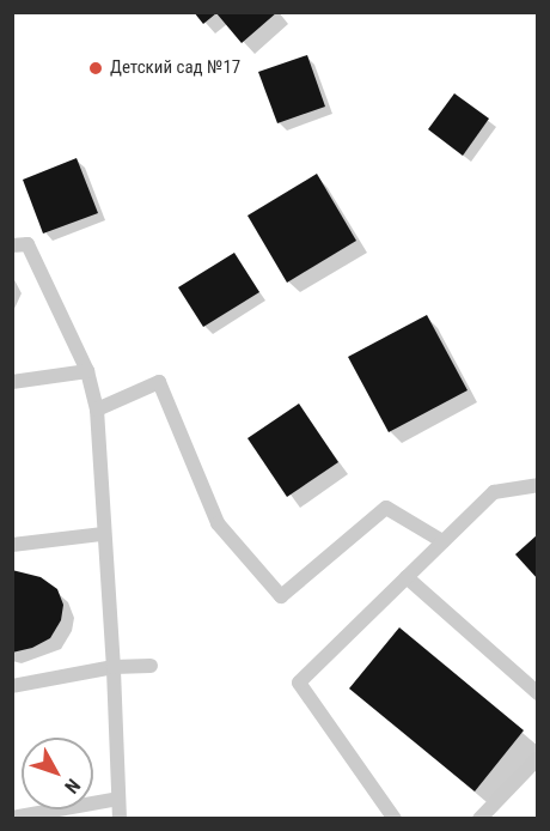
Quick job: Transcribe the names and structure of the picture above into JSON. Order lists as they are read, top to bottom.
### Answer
{
  "places": ["Детский сад №17"],
  "north": "bottom right"
}
